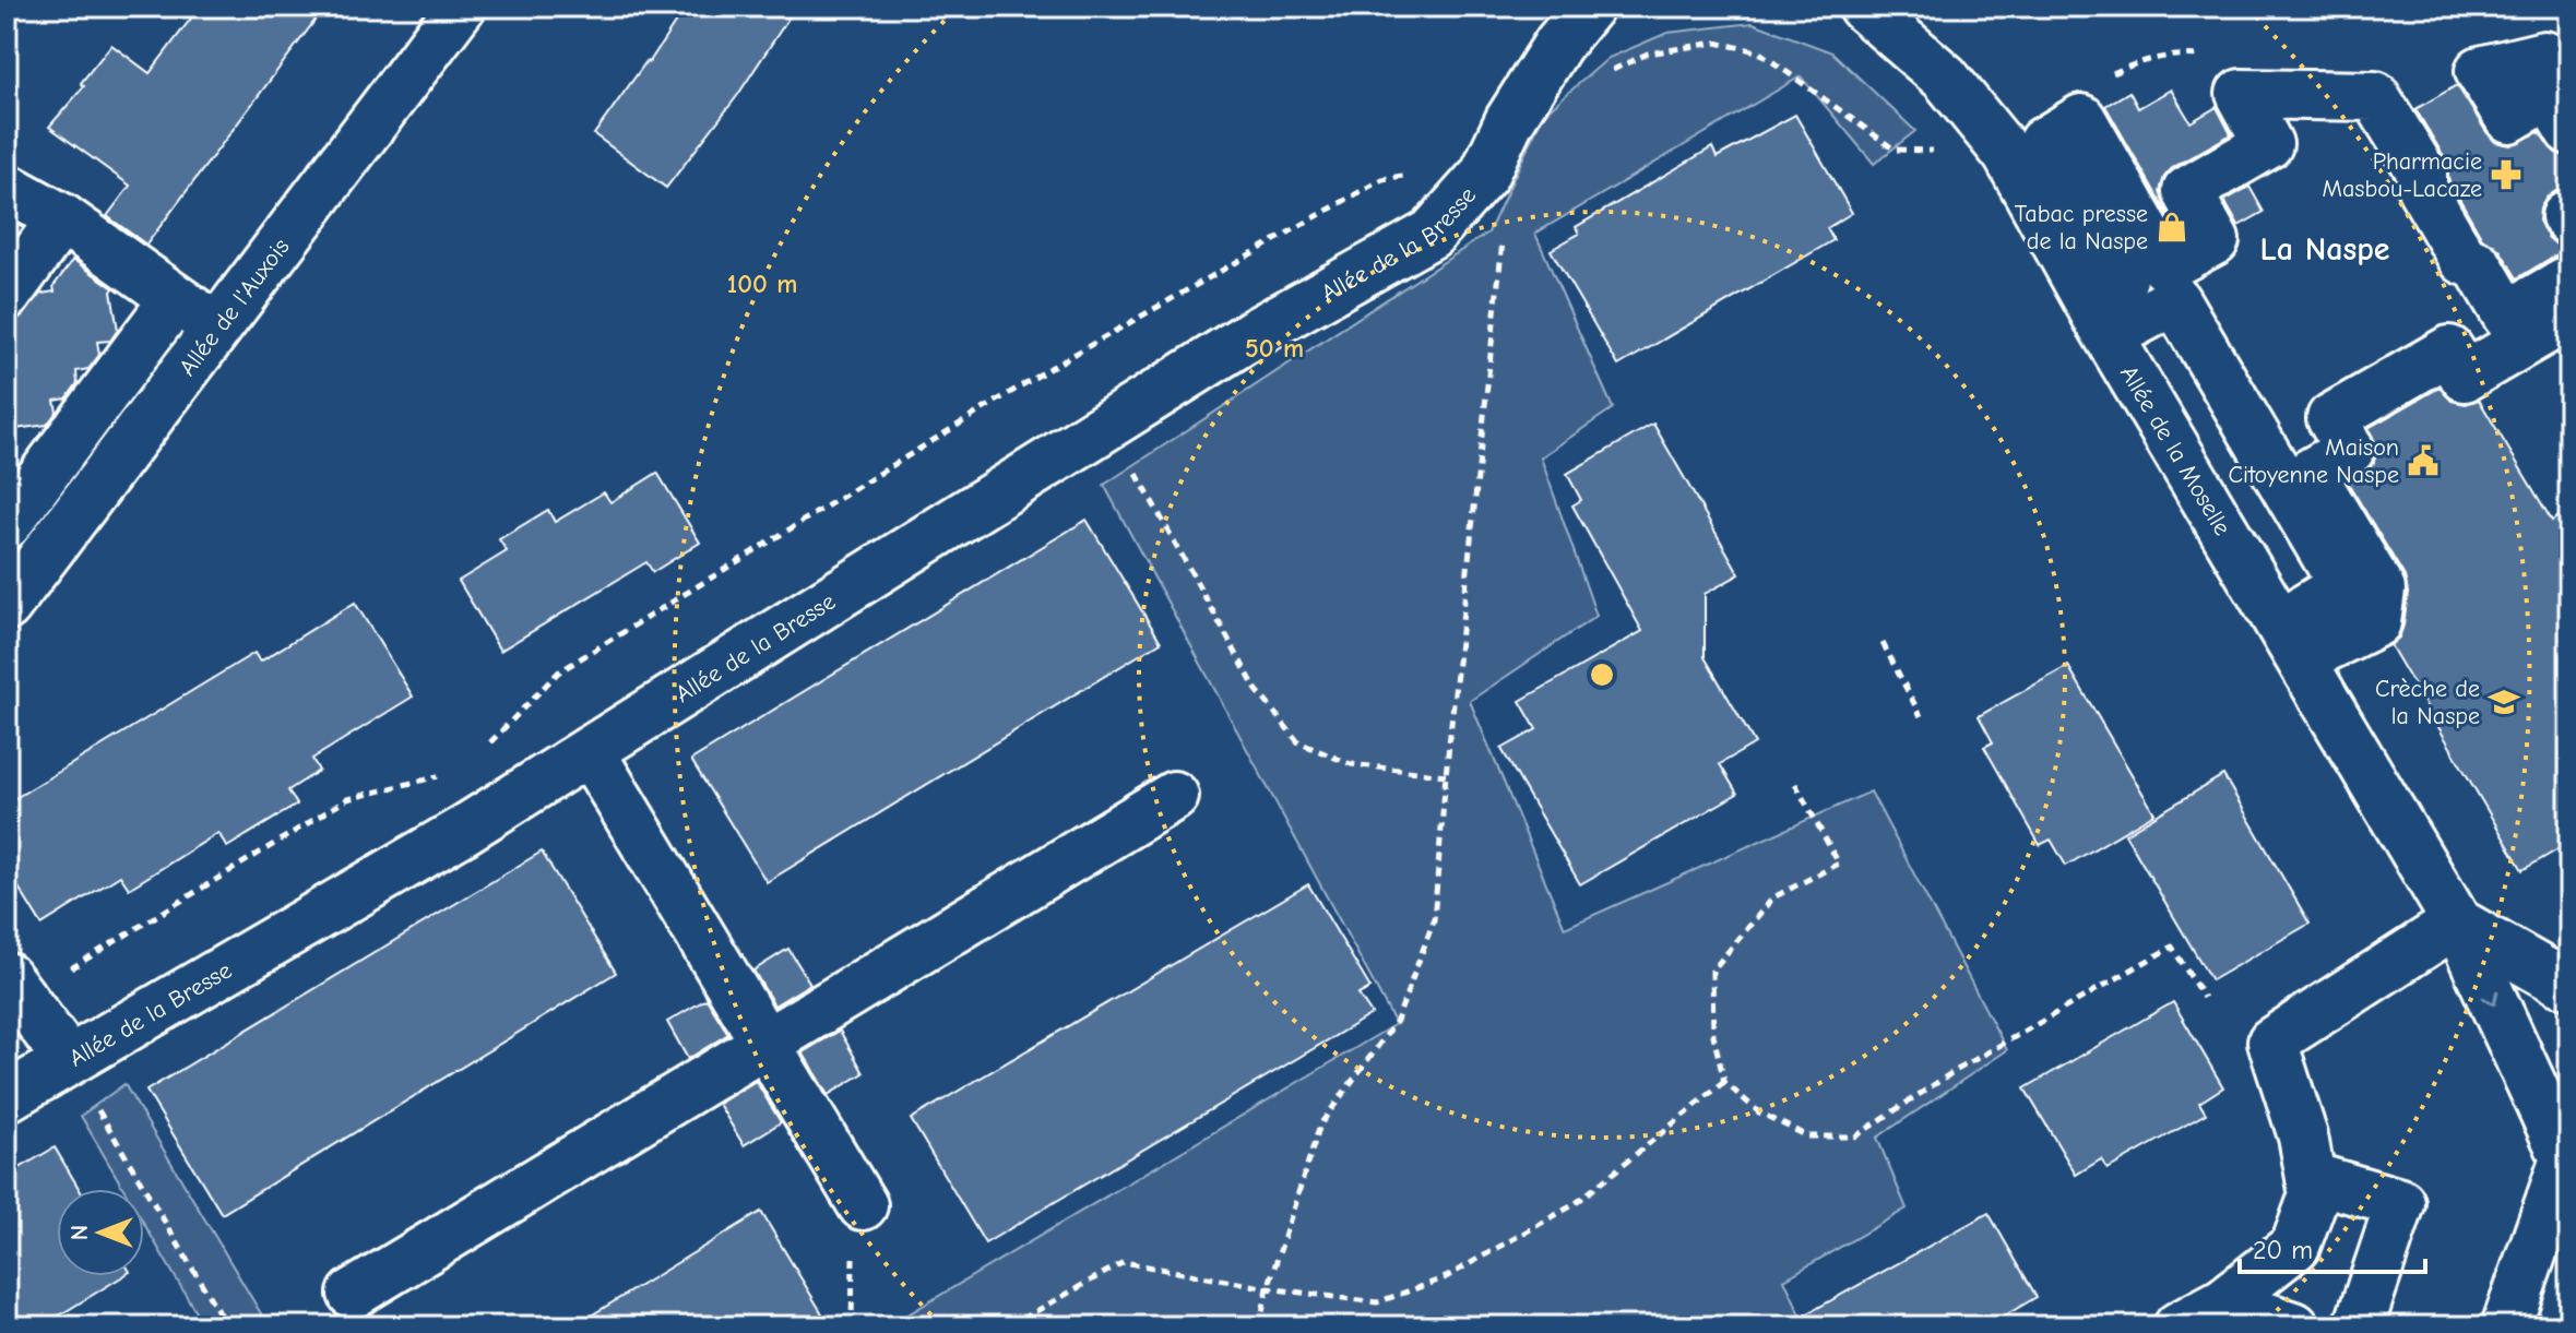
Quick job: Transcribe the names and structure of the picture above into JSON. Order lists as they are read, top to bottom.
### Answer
{
  "streets": {
    "street": ["Allée de la Bresse", "Allée de l'Auxois", "Allée de la Moselle"]
  },
  "districts": ["La Naspe"],
  "places": {
    "pharmacy": ["Pharmacie Masbou-Lacaze"],
    "shop": ["Tabac presse de la Naspe"],
    "public building": ["Maison Citoyenne Naspe"],
    "school or university": ["Crèche de la Naspe"]
  },
  "scale_bar": "20 m",
  "north": "left",
  "rings": ["100 m", "50 m"]
}
